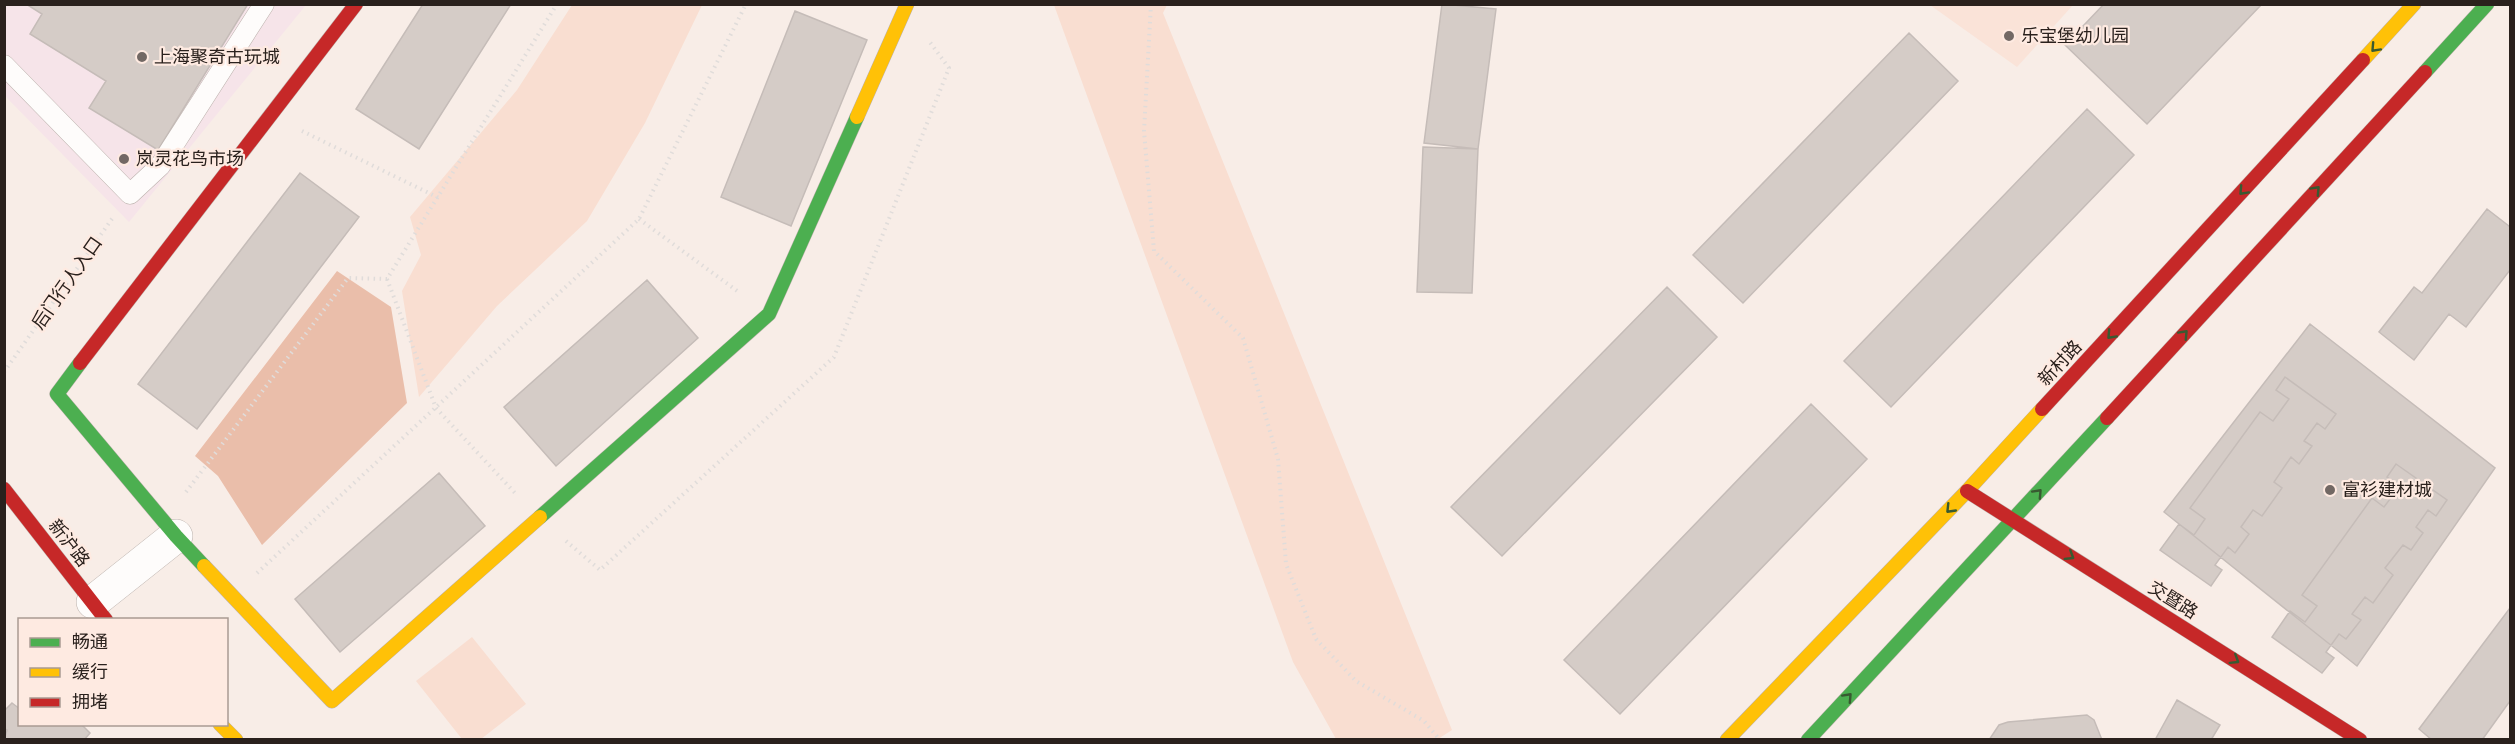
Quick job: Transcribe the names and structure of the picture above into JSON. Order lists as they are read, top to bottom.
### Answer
{
  "streets": {
    "street": ["新村路", "新沪路", "交暨路"],
    "path": ["后门行人入口"]
  },
  "crossings": [
    ["新村路", "交暨路"]
  ],
  "one_way": ["交暨路"],
  "places": [
    "乐宝堡幼儿园",
    "上海聚奇古玩城",
    "岚灵花鸟市场",
    "富衫建材城"
  ],
  "legend": ["畅通", "缓行", "拥堵"]
}
